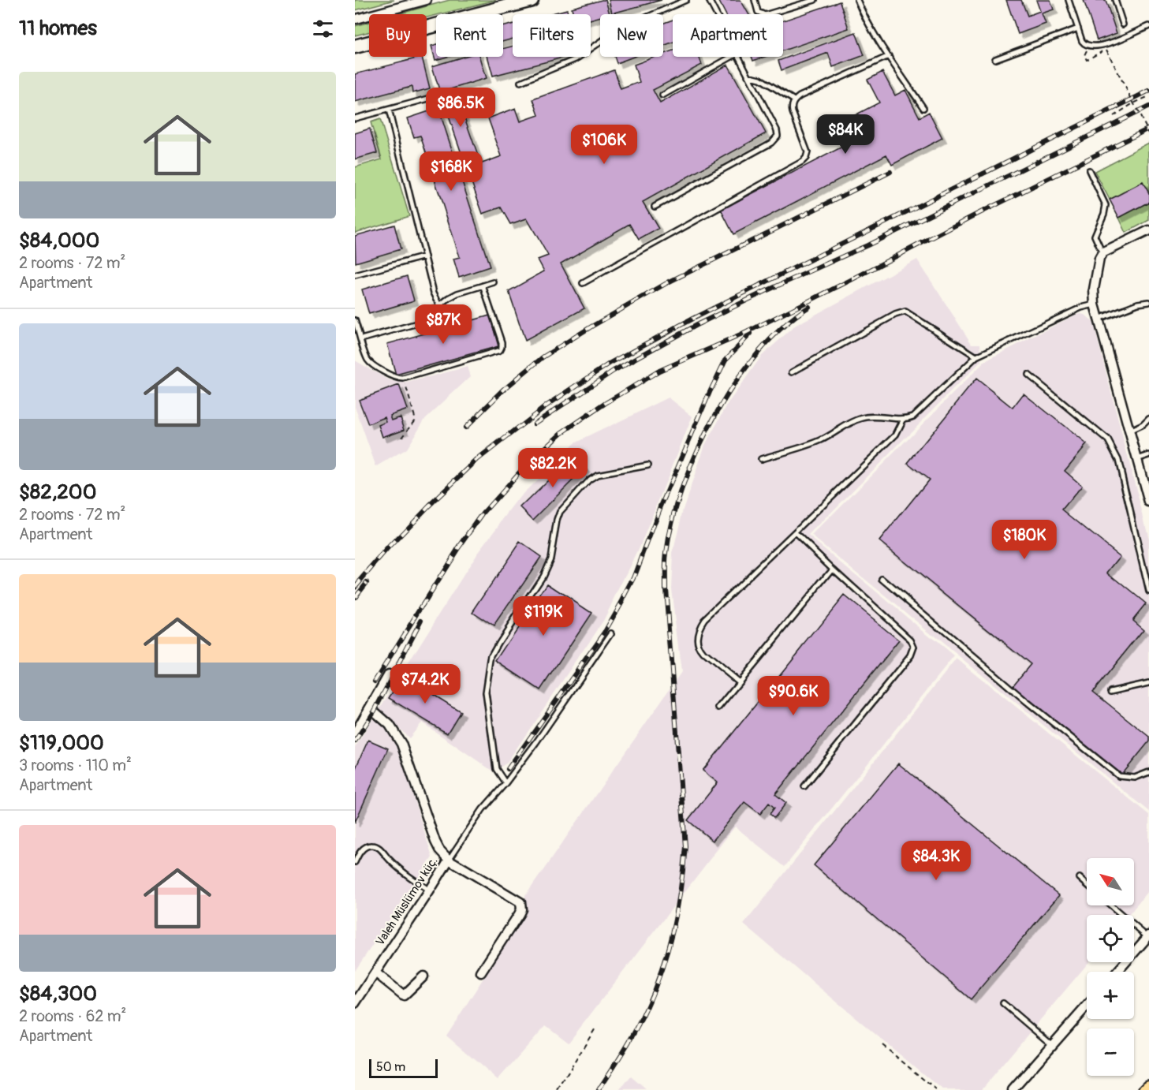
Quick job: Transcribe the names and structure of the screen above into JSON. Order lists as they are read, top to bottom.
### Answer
{
  "streets": {
    "street": ["Valeh Müslümov küç."]
  },
  "scale_bar": "50 m",
  "north": "top left",
  "page": {
    "heading": "11 homes",
    "chip": [
      "Buy",
      "Rent",
      "Filters",
      "New",
      "Apartment"
    ],
    "list": [
      {
        "name": "$84,000",
        "note": "2 rooms · 72 m² · Apartment"
      },
      {
        "name": "$82,200",
        "note": "2 rooms · 72 m² · Apartment"
      },
      {
        "name": "$119,000",
        "note": "3 rooms · 110 m² · Apartment"
      },
      {
        "name": "$84,300",
        "note": "2 rooms · 62 m² · Apartment"
      }
    ],
    "price": [
      "$86.5K",
      "$84K",
      "$106K",
      "$168K",
      "$87K",
      "$82.2K",
      "$180K",
      "$119K",
      "$74.2K",
      "$90.6K",
      "$84.3K"
    ],
    "map_buttons": ["+", "−"],
    "scale": "50 m"
  }
}
